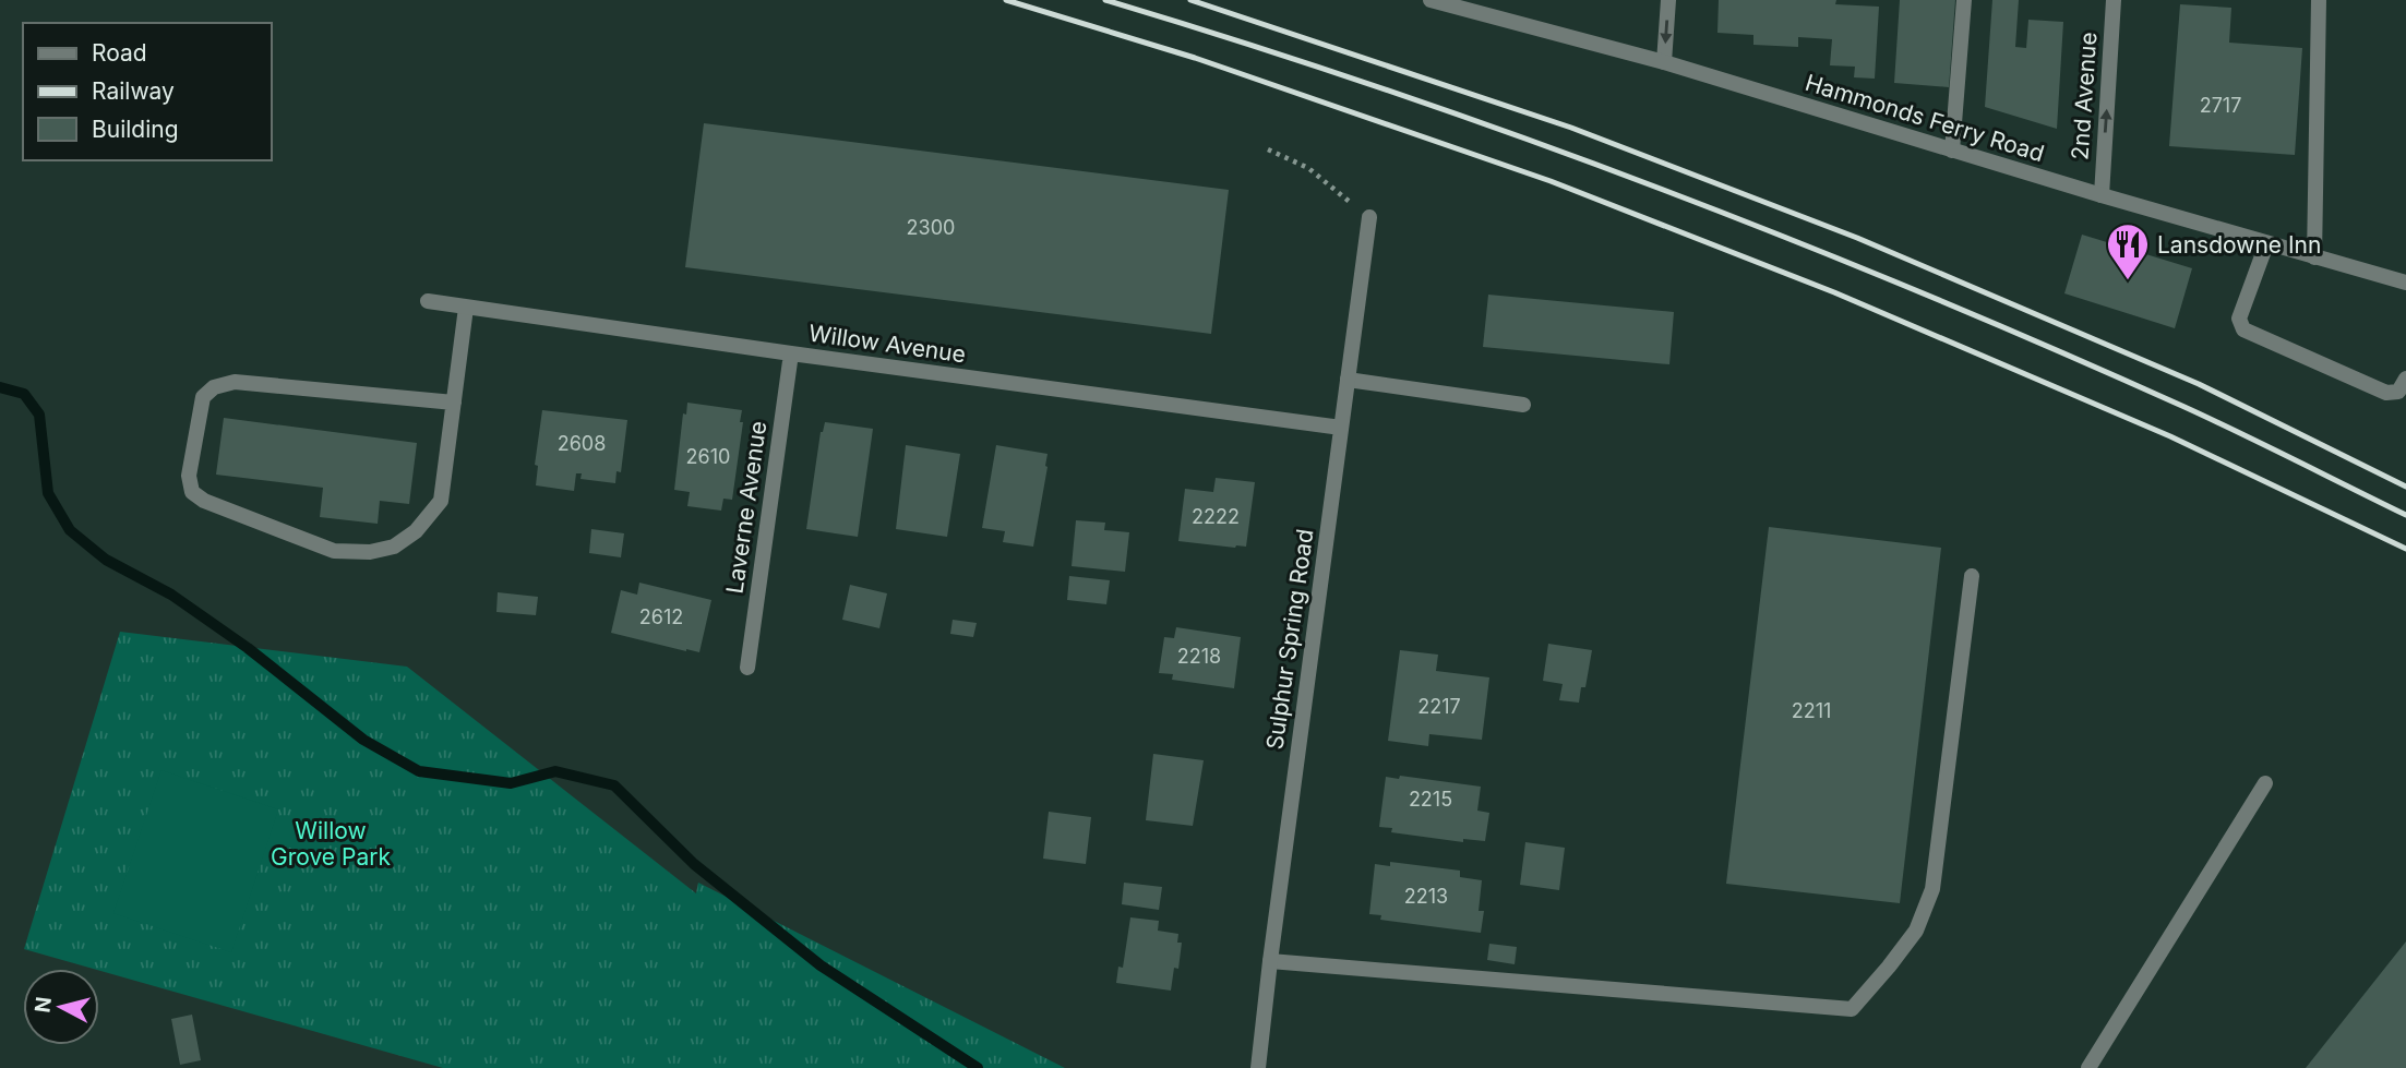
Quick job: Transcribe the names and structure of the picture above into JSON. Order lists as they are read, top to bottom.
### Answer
{
  "streets": {
    "street": [
      "2nd Avenue",
      "Hammonds Ferry Road",
      "Willow Avenue",
      "Laverne Avenue",
      "Sulphur Spring Road"
    ]
  },
  "crossings": [
    ["2nd Avenue", "Hammonds Ferry Road"],
    ["Willow Avenue", "Laverne Avenue"],
    ["Willow Avenue", "Sulphur Spring Road"]
  ],
  "one_way": ["2nd Avenue"],
  "parks": ["Willow Grove Park"],
  "places": {
    "restaurant": ["Lansdowne Inn"]
  },
  "house_numbers": [
    "2717",
    "2300",
    "2608",
    "2610",
    "2222",
    "2612",
    "2218",
    "2217",
    "2211",
    "2215",
    "2213"
  ],
  "legend": ["Road", "Railway", "Building"],
  "north": "left"
}
